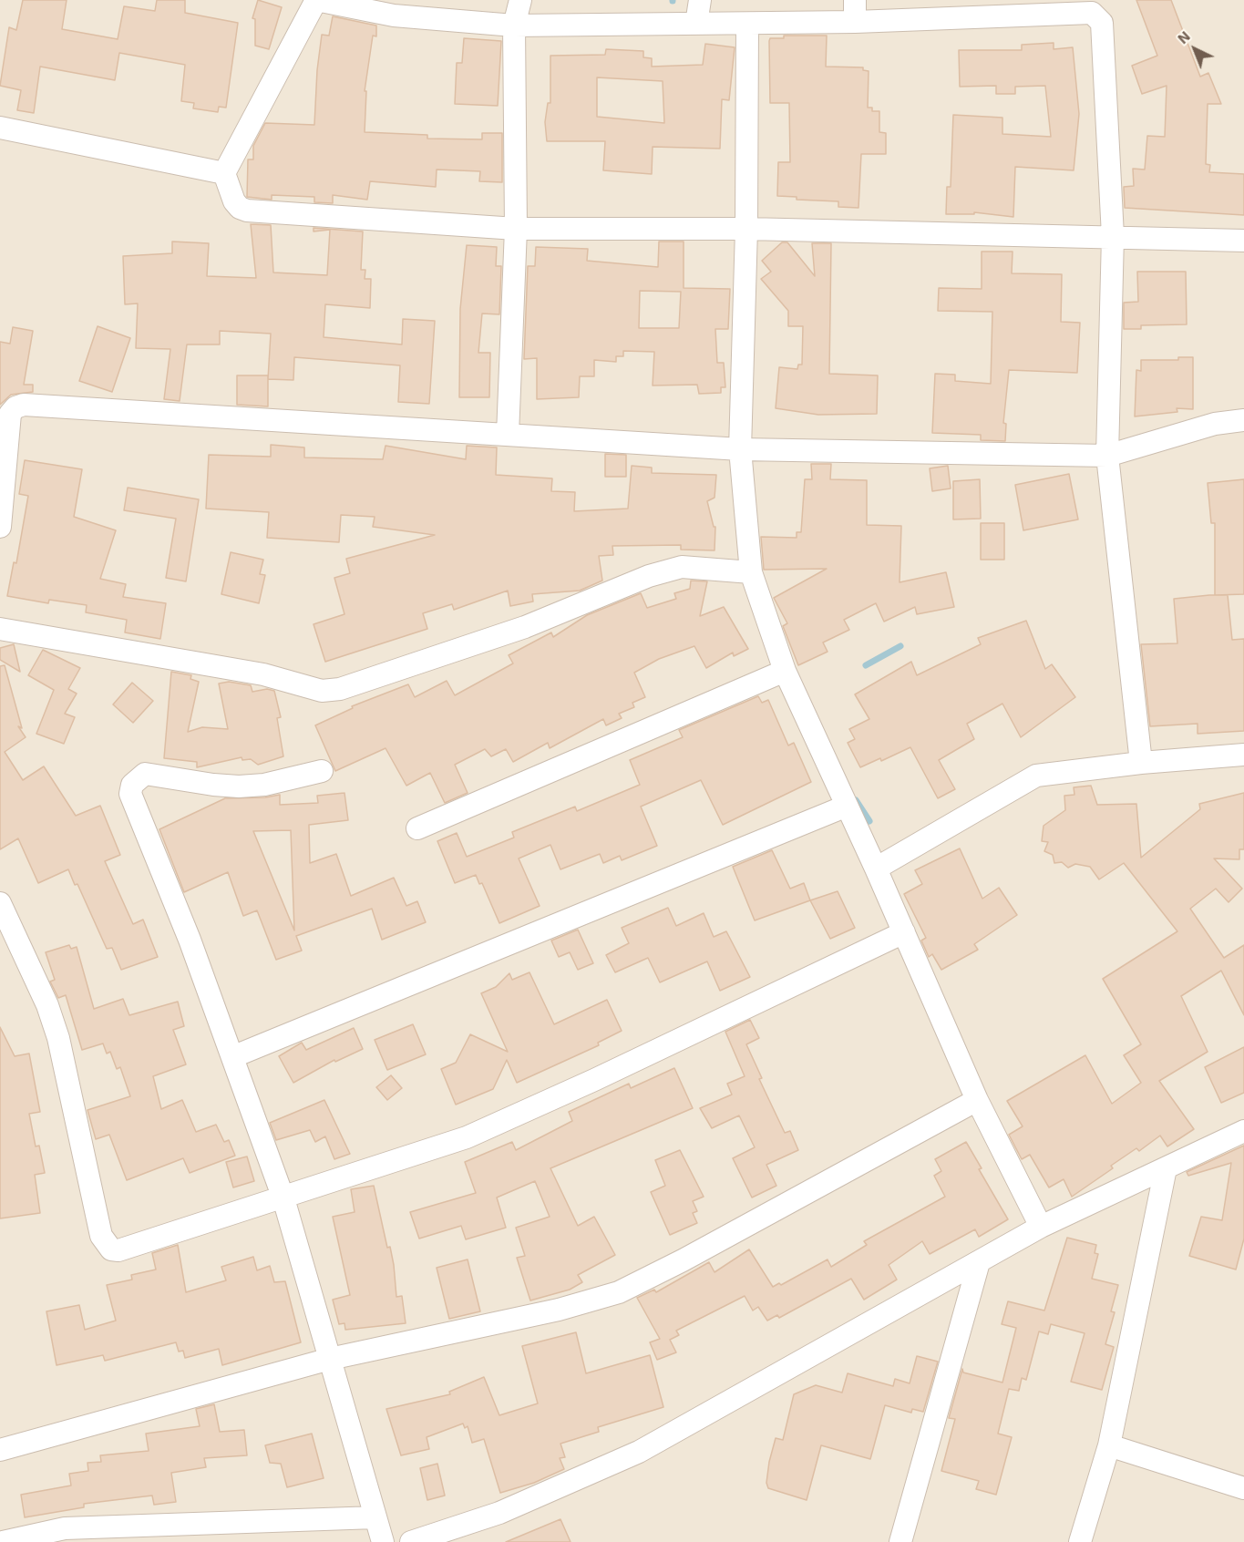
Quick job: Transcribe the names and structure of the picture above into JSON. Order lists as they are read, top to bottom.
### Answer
{
  "north": "top left"
}
